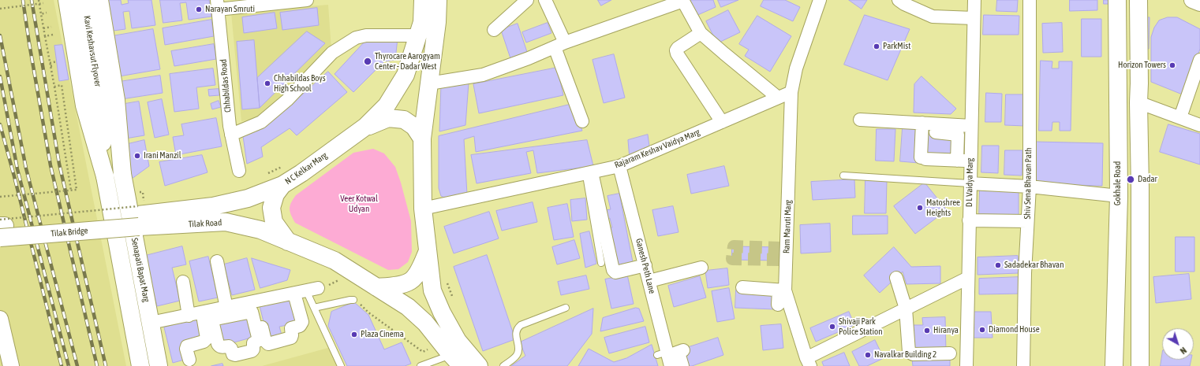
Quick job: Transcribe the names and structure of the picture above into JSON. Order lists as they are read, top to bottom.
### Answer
{
  "streets": {
    "main road": [
      "Kavi Keshavsut Flyover",
      "N C Kelkar Marg",
      "Gokhale Road",
      "Tilak Road",
      "Tilak Bridge",
      "Senapati Bapat Marg"
    ],
    "street": [
      "Chhabildas Road",
      "Rajaram Keshav Vaidya Marg",
      "D L Vaidya Marg",
      "Shiv Sena Bhavan Path",
      "Ram Maruti Marg",
      "Ganesh Peth Lane"
    ]
  },
  "crossings": [
    ["Kavi Keshavsut Flyover", "Senapati Bapat Marg"],
    ["Rajaram Keshav Vaidya Marg", "Ram Maruti Marg"],
    ["Rajaram Keshav Vaidya Marg", "Ganesh Peth Lane"],
    ["N C Kelkar Marg", "Tilak Road"],
    ["D L Vaidya Marg", "Ram Maruti Marg"],
    ["Tilak Road", "Tilak Bridge"]
  ],
  "parks": ["Veer Kotwal Udyan"],
  "places": [
    "Narayan Smruti",
    "ParkMist",
    "Thyrocare Aarogyam Center - Dadar West",
    "Horizon Towers",
    "Chhabildas Boys High School",
    "Irani Manzil",
    "Dadar",
    "Matoshree Heights",
    "Sadadekar Bhavan",
    "Shivaji Park Police Station",
    "Diamond House",
    "Hiranya",
    "Plaza Cinema",
    "Navalkar Building 2"
  ],
  "north": "bottom right"
}
